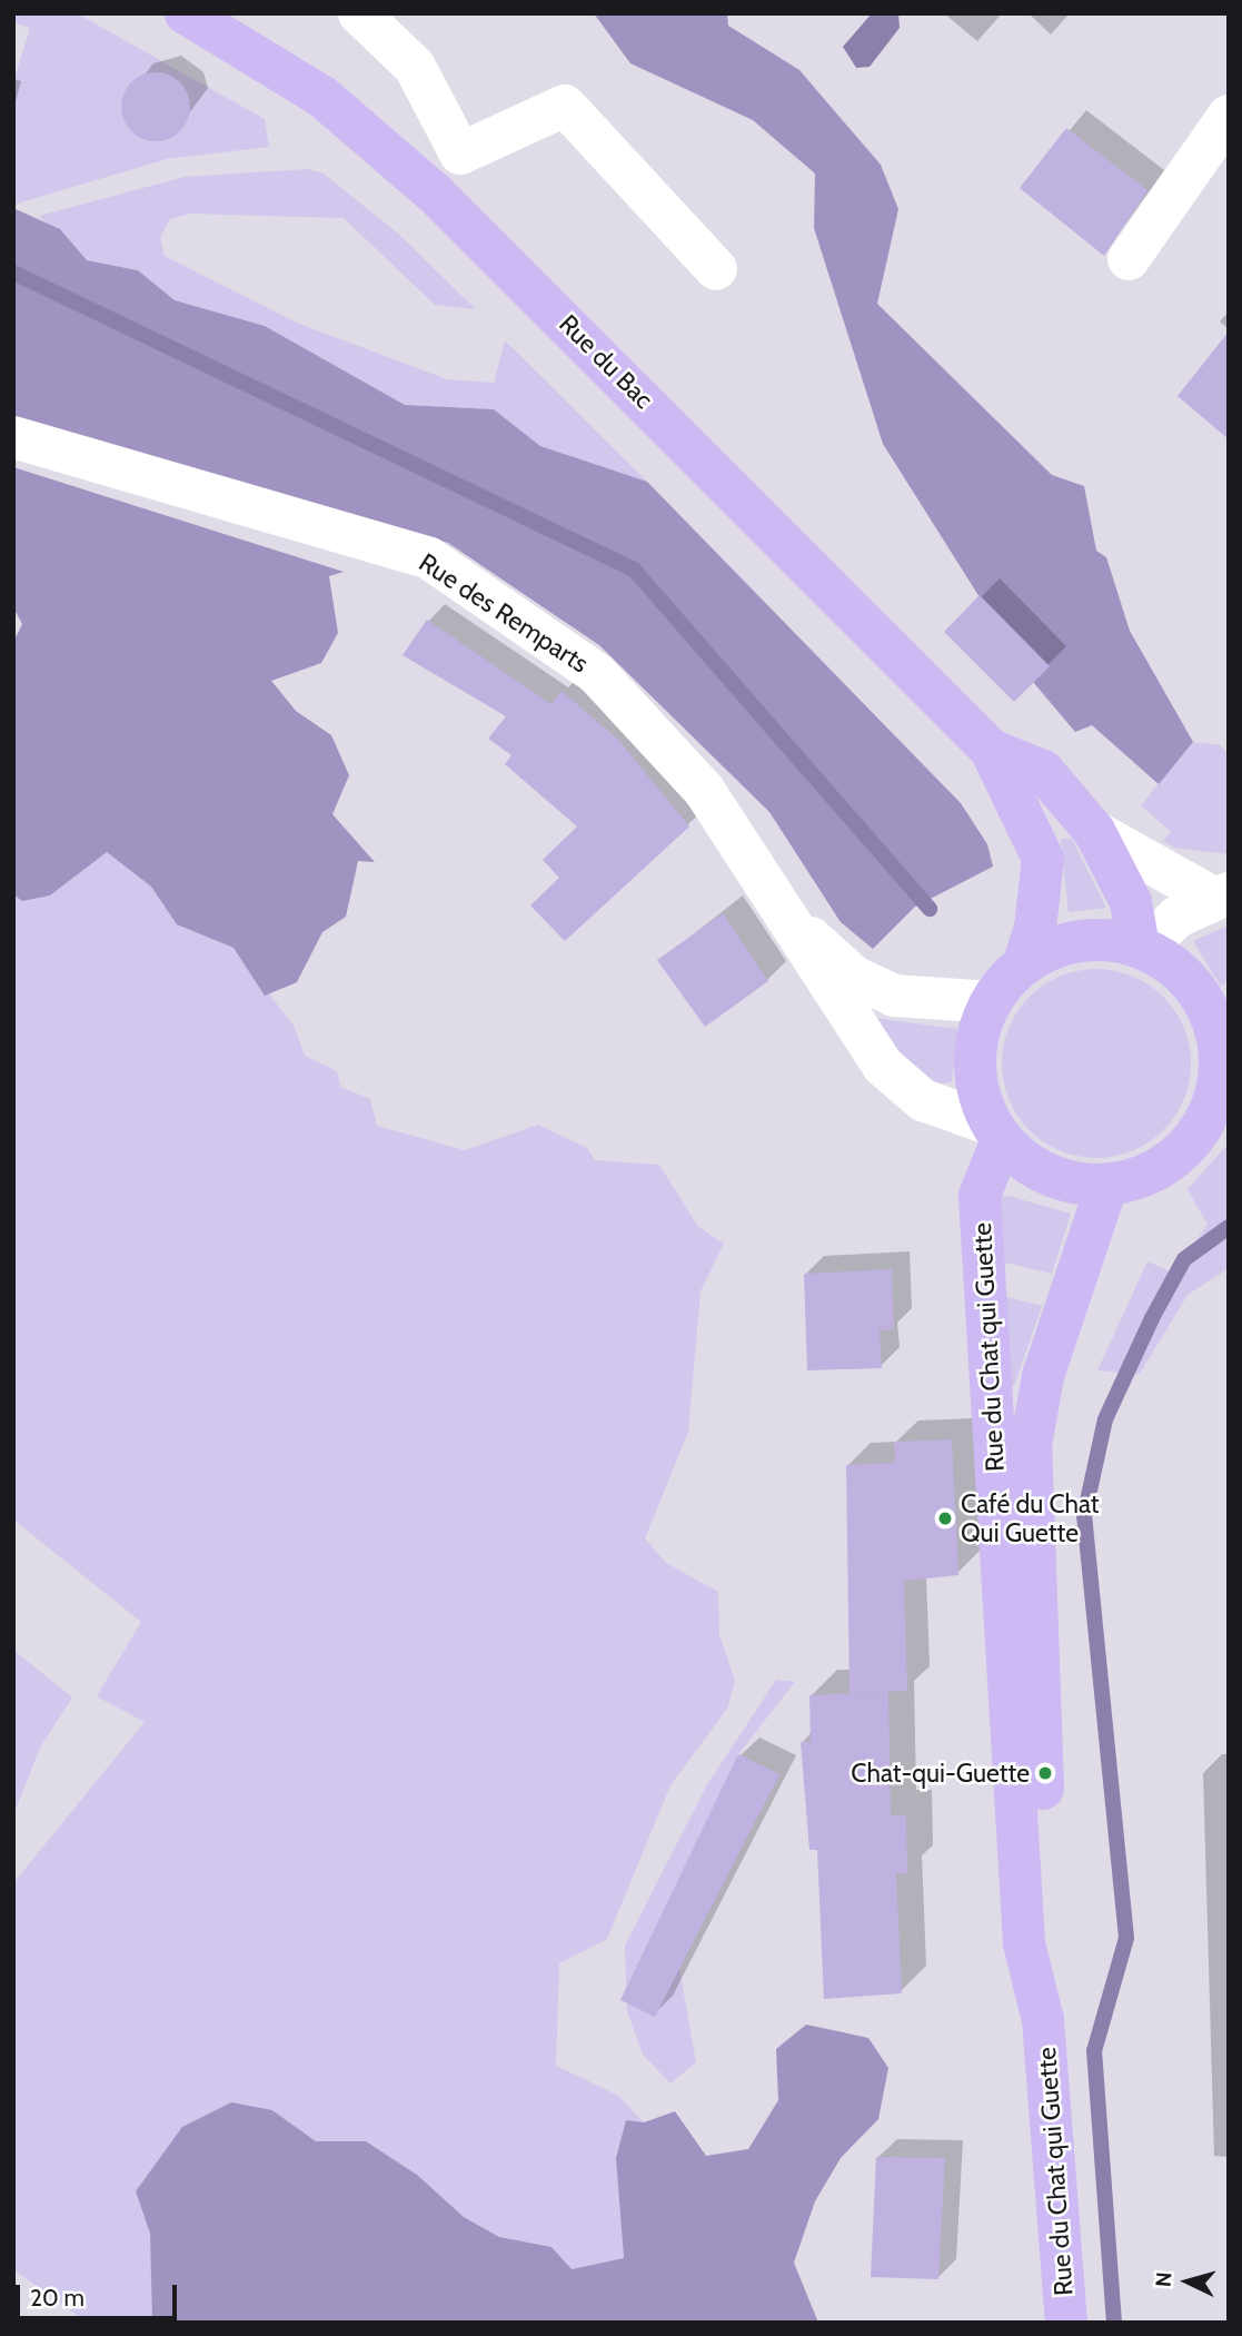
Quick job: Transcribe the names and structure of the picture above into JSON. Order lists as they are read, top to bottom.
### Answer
{
  "streets": {
    "main road": ["Rue du Bac", "Rue du Chat qui Guette"],
    "street": ["Rue des Remparts"]
  },
  "crossings": [
    ["Rue des Remparts", "Rue du Chat qui Guette"]
  ],
  "places": ["Café du Chat Qui Guette", "Chat-qui-Guette"],
  "scale_bar": "20 m",
  "north": "left"
}
